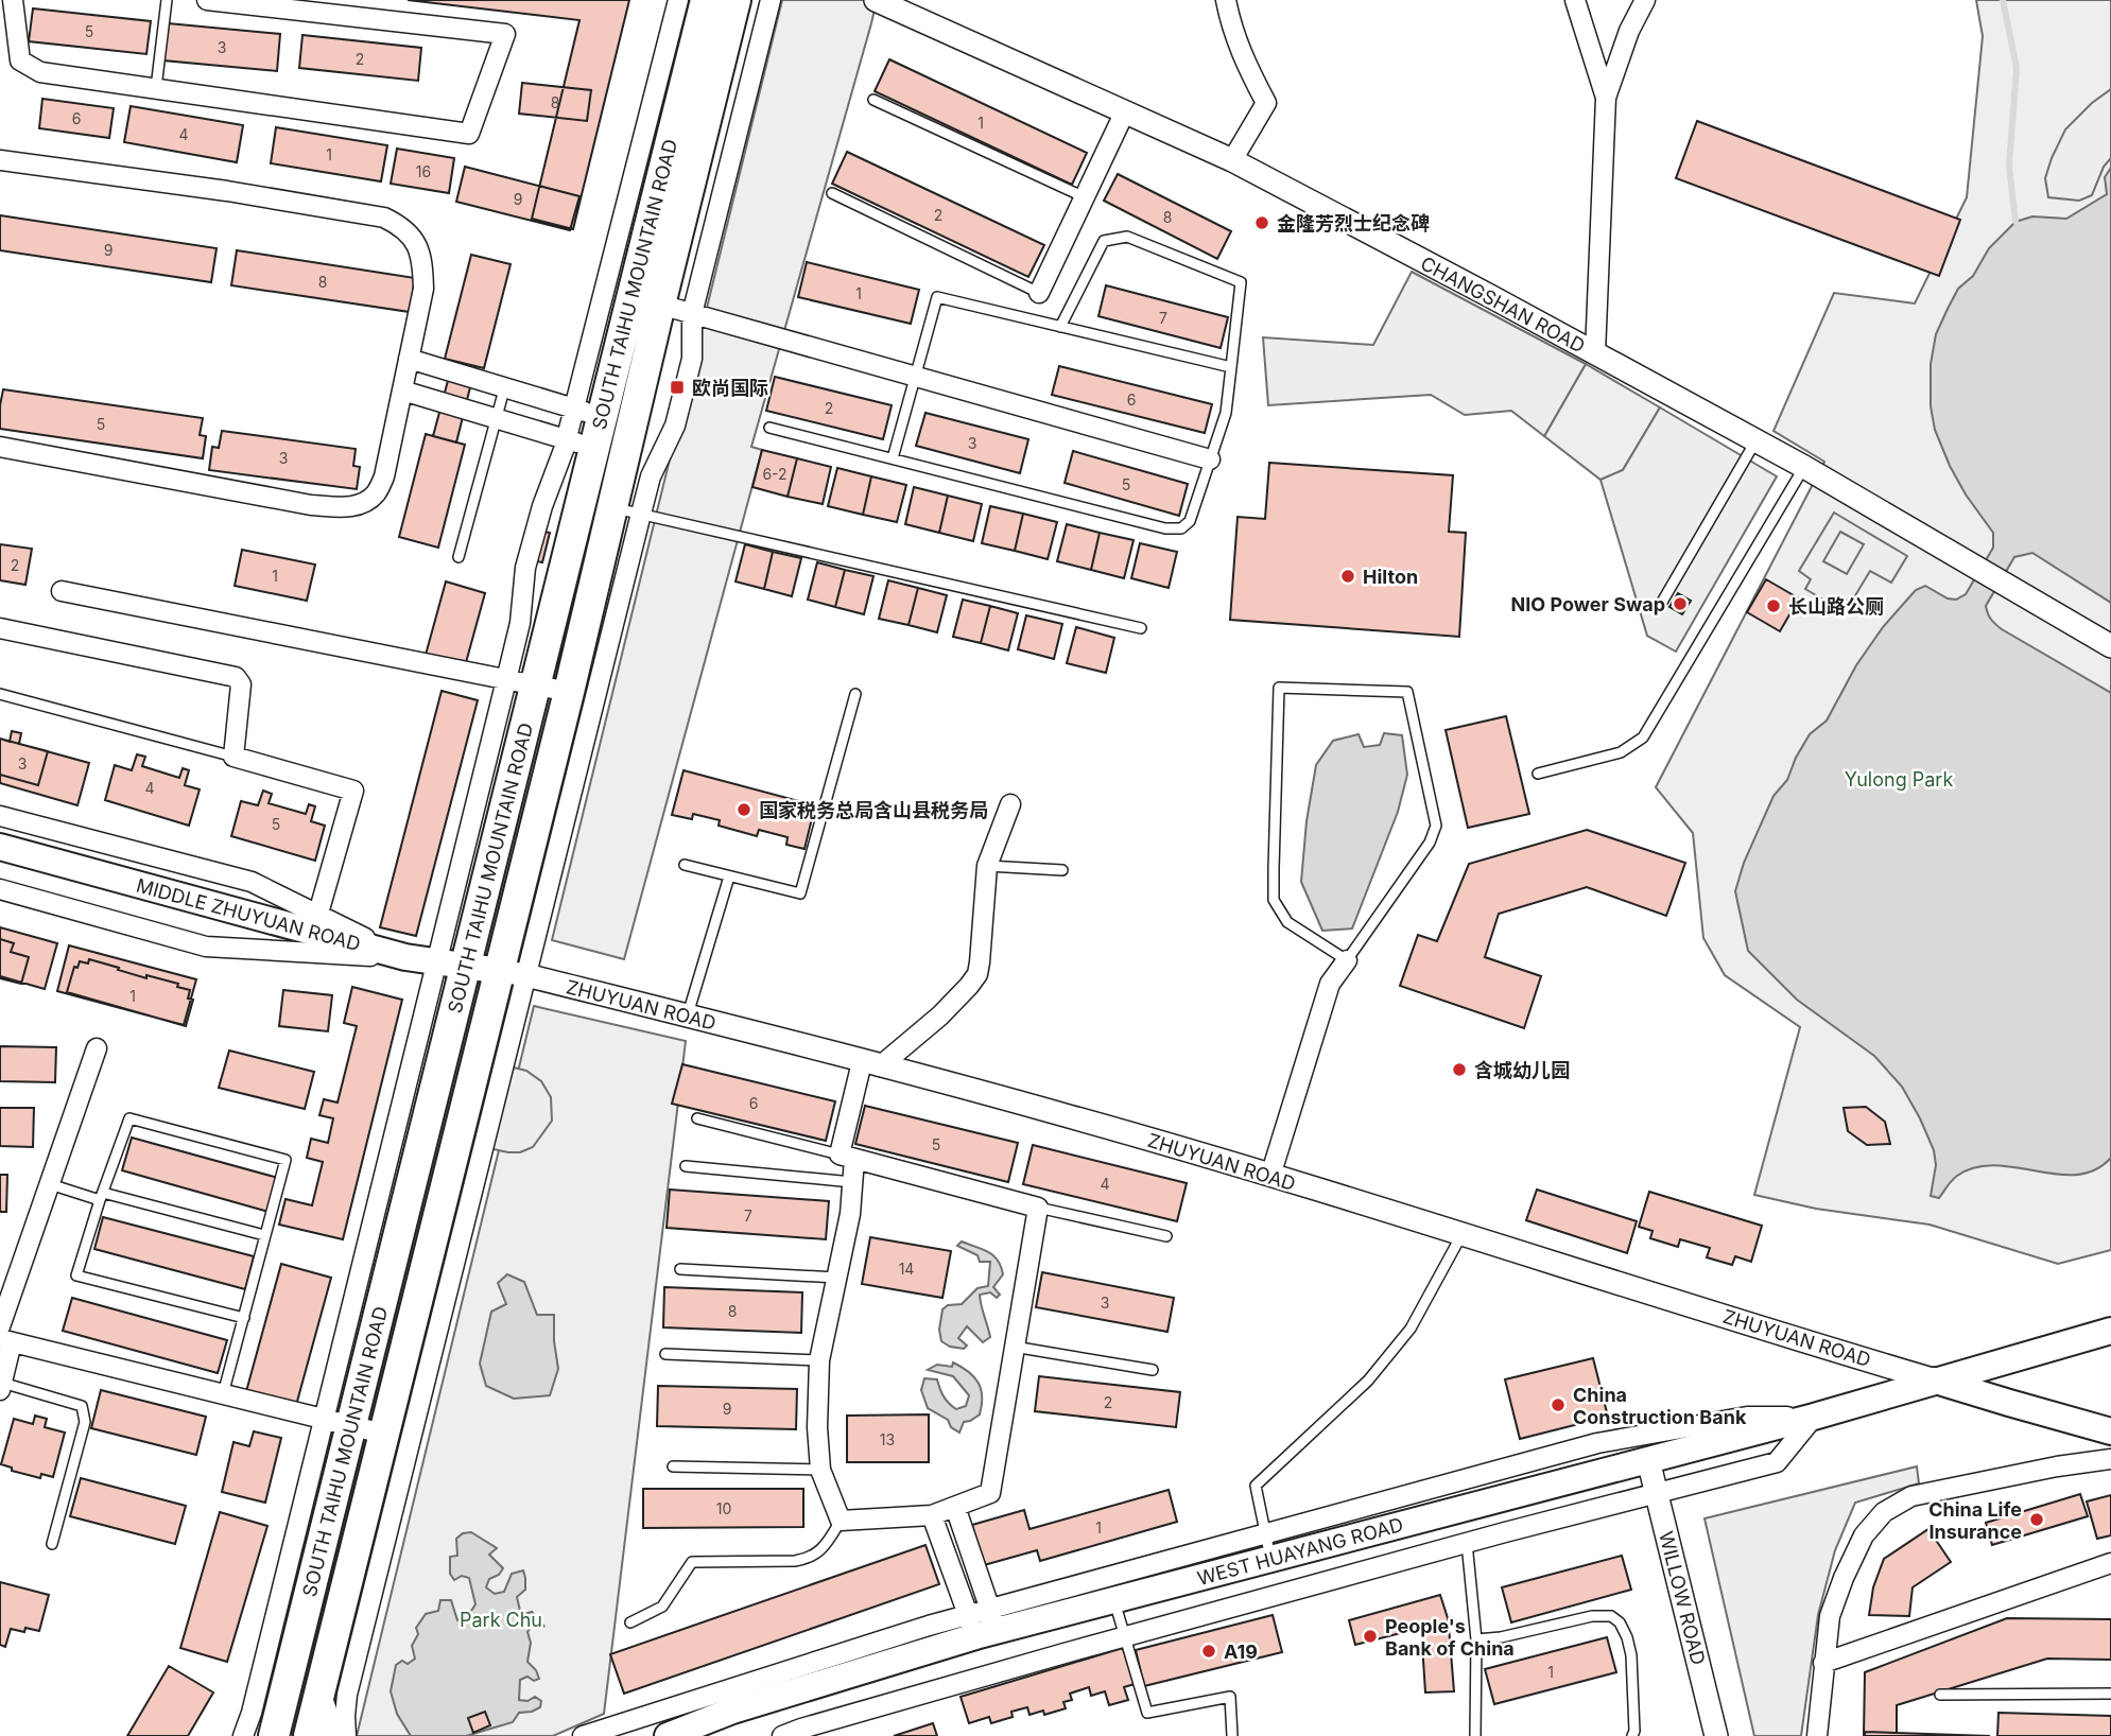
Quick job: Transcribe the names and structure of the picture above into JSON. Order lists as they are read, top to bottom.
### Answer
{
  "streets": {
    "main road": ["SOUTH TAIHU MOUNTAIN ROAD", "MIDDLE ZHUYUAN ROAD", "WEST HUAYANG ROAD"],
    "street": ["CHANGSHAN ROAD", "ZHUYUAN ROAD", "WILLOW ROAD"]
  },
  "crossings": [
    ["SOUTH TAIHU MOUNTAIN ROAD", "MIDDLE ZHUYUAN ROAD"],
    ["SOUTH TAIHU MOUNTAIN ROAD", "ZHUYUAN ROAD"],
    ["MIDDLE ZHUYUAN ROAD", "ZHUYUAN ROAD"],
    ["ZHUYUAN ROAD", "WEST HUAYANG ROAD"],
    ["WEST HUAYANG ROAD", "WILLOW ROAD"]
  ],
  "parks": ["Yulong Park", "Park Chu"],
  "places": {
    "other": [
      "金隆芳烈士纪念碑",
      "Hilton",
      "NIO Power Swap",
      "长山路公厕",
      "国家税务总局含山县税务局",
      "含城幼儿园",
      "China Construction Bank",
      "China Life Insurance",
      "People's Bank of China",
      "A19"
    ],
    "transit": ["欧尚国际"]
  },
  "house_numbers": [
    "5",
    "3",
    "2",
    "8",
    "6",
    "1",
    "4",
    "1",
    "16",
    "9",
    "2",
    "8",
    "9",
    "8",
    "1",
    "7",
    "6",
    "2",
    "5",
    "3",
    "3",
    "6-2",
    "5",
    "2",
    "1",
    "3",
    "4",
    "5",
    "1",
    "6",
    "5",
    "4",
    "7",
    "14",
    "3",
    "8",
    "2",
    "9",
    "13",
    "10",
    "1",
    "1"
  ]
}
